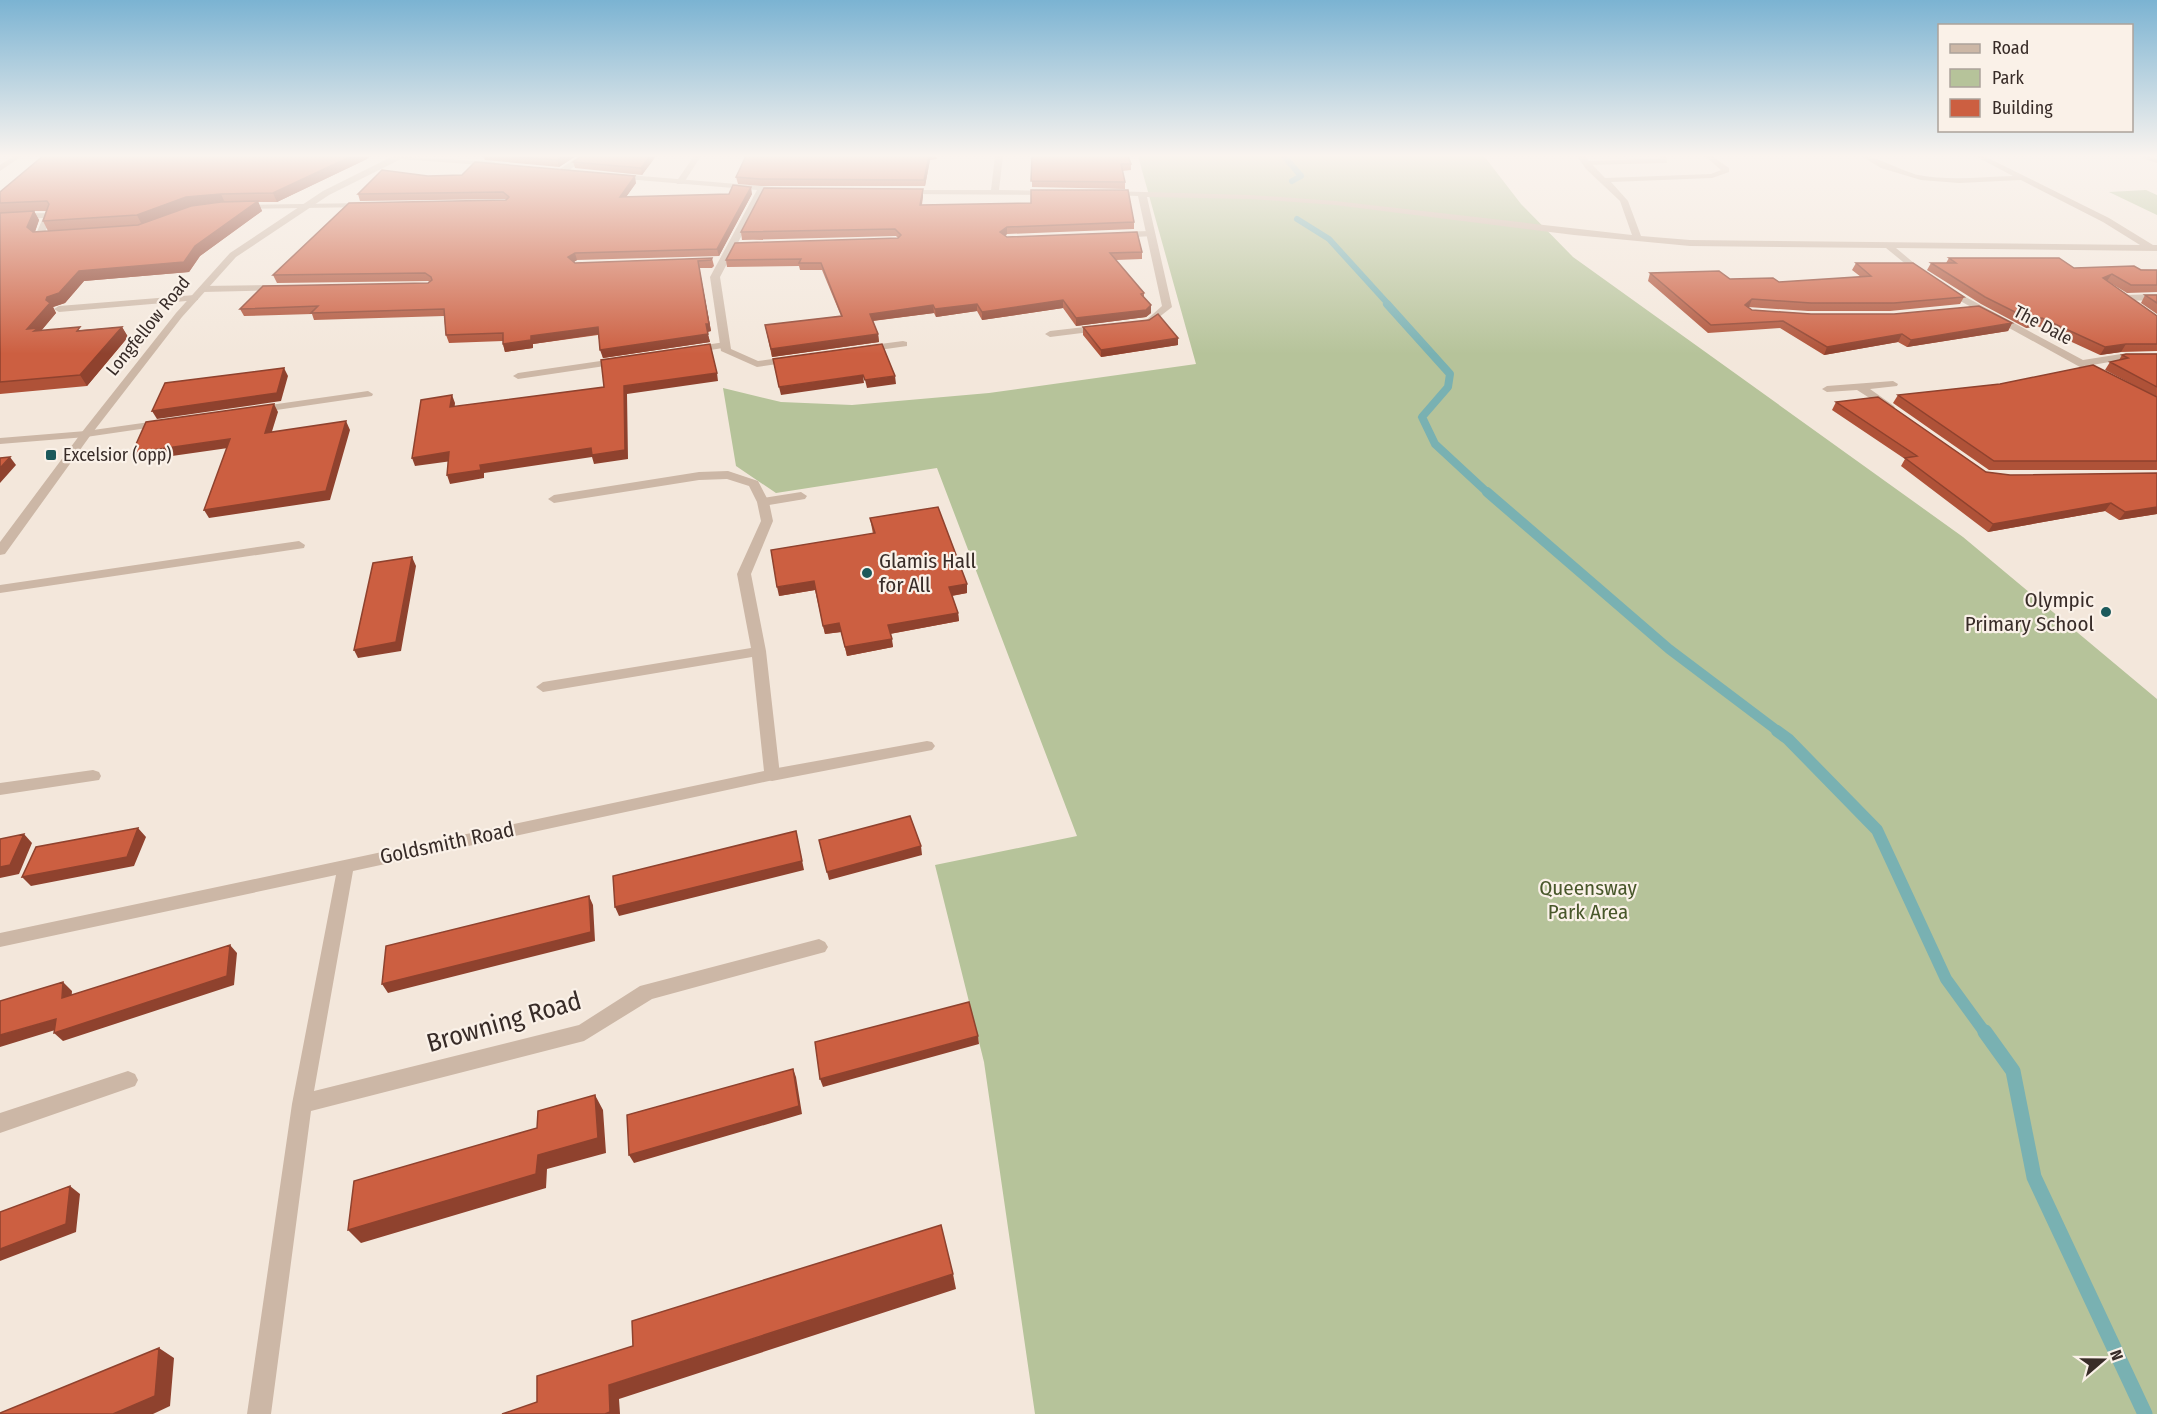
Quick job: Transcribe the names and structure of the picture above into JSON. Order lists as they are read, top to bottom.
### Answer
{
  "streets": {
    "street": [
      "The Dale",
      "Longfellow Road",
      "Goldsmith Road",
      "Browning Road"
    ]
  },
  "parks": ["Queensway Park Area"],
  "places": {
    "transit": ["Excelsior (opp)"],
    "other": ["Glamis Hall for All", "Olympic Primary School"]
  },
  "legend": ["Road", "Park", "Building"],
  "north": "right"
}
